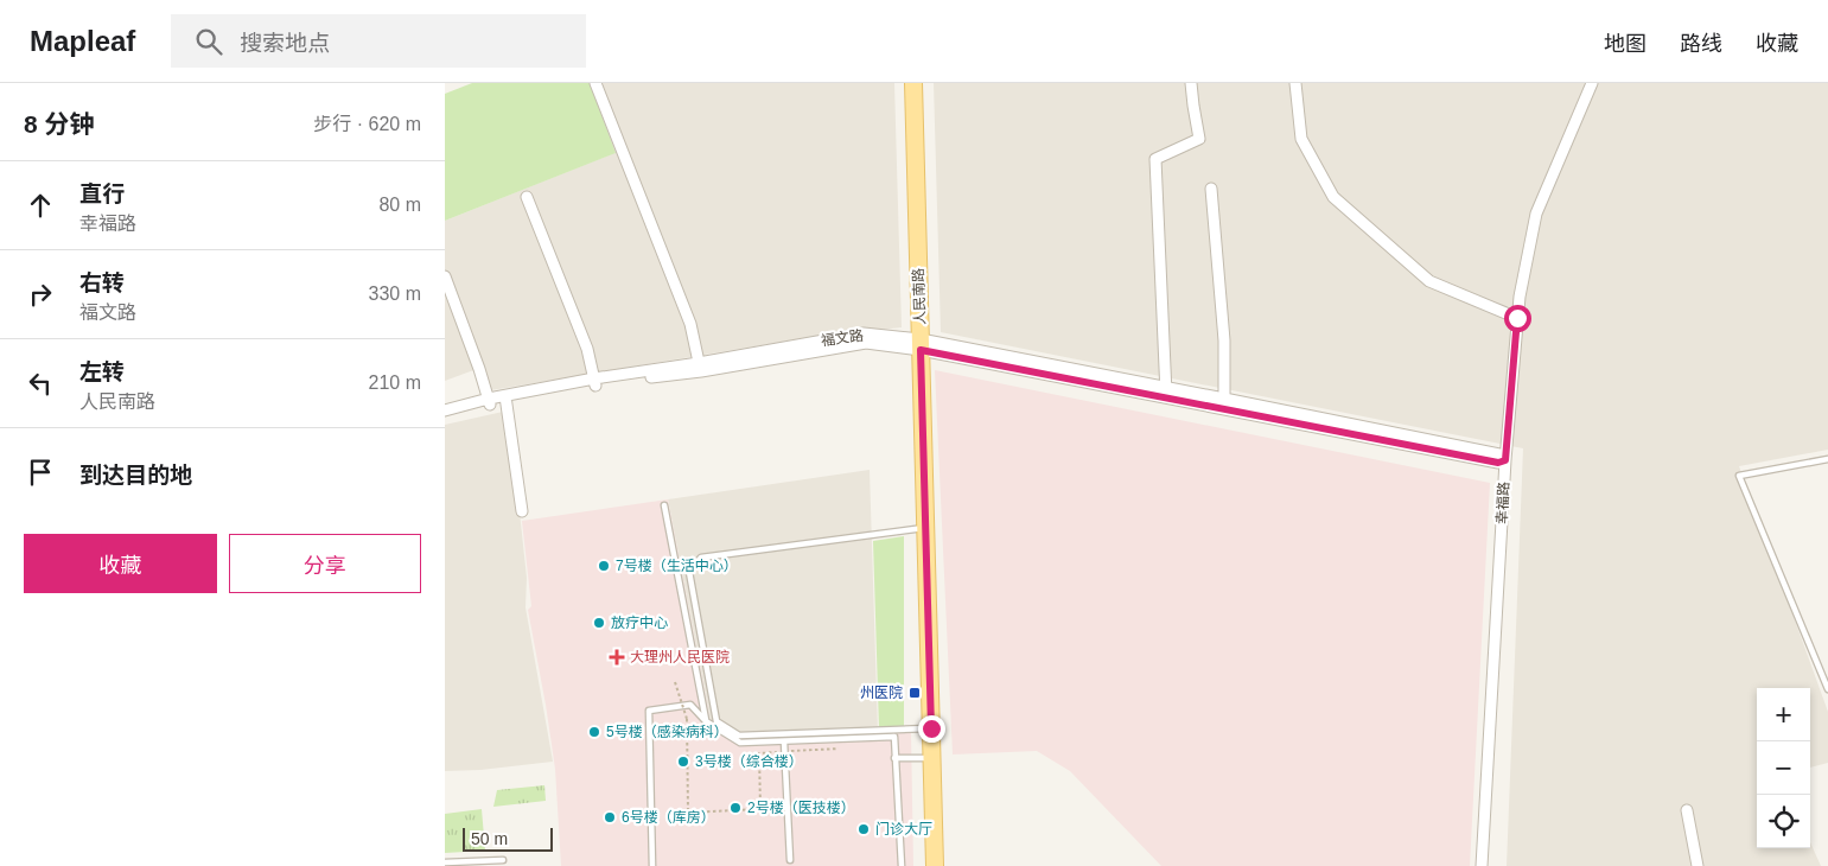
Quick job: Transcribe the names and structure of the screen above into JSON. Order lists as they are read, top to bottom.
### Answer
{
  "streets": {
    "main road": ["人民南路"],
    "street": ["福文路", "幸福路"]
  },
  "crossings": [
    ["人民南路", "福文路"],
    ["福文路", "幸福路"]
  ],
  "places": {
    "other": [
      "7号楼（生活中心）",
      "放疗中心",
      "5号楼（感染病科）",
      "3号楼（综合楼）",
      "2号楼（医技楼）",
      "6号楼（库房）",
      "门诊大厅"
    ],
    "health": ["大理州人民医院"],
    "transit": ["州医院"]
  },
  "scale_bar": "50 m",
  "page": {
    "header": "Mapleaf",
    "search": "搜索地点",
    "nav": ["地图", "路线", "收藏"],
    "heading": ["8 分钟", "步行 · 620 m"],
    "list": [
      ["直行", "幸福路", "80 m"],
      ["右转", "福文路", "330 m"],
      ["左转", "人民南路", "210 m"],
      "到达目的地"
    ],
    "buttons": ["收藏", "分享"],
    "map_buttons": ["+", "−"],
    "scale": "50 m"
  }
}
